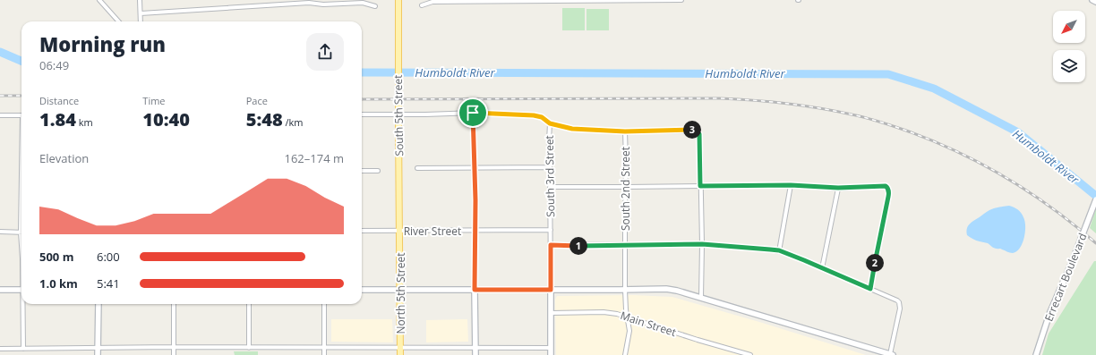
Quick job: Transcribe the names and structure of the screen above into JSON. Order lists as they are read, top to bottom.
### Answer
{
  "streets": {
    "main road": ["South 5th Street", "Errecart Boulevard", "North 5th Street"],
    "street": [
      "South 3rd Street",
      "South 2nd Street",
      "River Street",
      "Main Street"
    ]
  },
  "crossings": [
    ["South 5th Street", "River Street"],
    ["South 5th Street", "North 5th Street"],
    ["South 3rd Street", "River Street"],
    ["South 2nd Street", "Main Street"],
    ["River Street", "North 5th Street"]
  ],
  "water": ["Humboldt River"],
  "north": "bottom left",
  "page": {
    "heading": ["Morning run", "06:49"],
    "stats": [
      ["Distance", "1.84 km"],
      ["Time", "10:40"],
      ["Pace", "5:48 /km"]
    ],
    "pins": ["3", "1", "2"],
    "chart": ["Elevation", "162–174 m"],
    "list": [
      {
        "name": "500 m",
        "note": "6:00"
      },
      {
        "name": "1.0 km",
        "note": "5:41"
      }
    ]
  }
}
